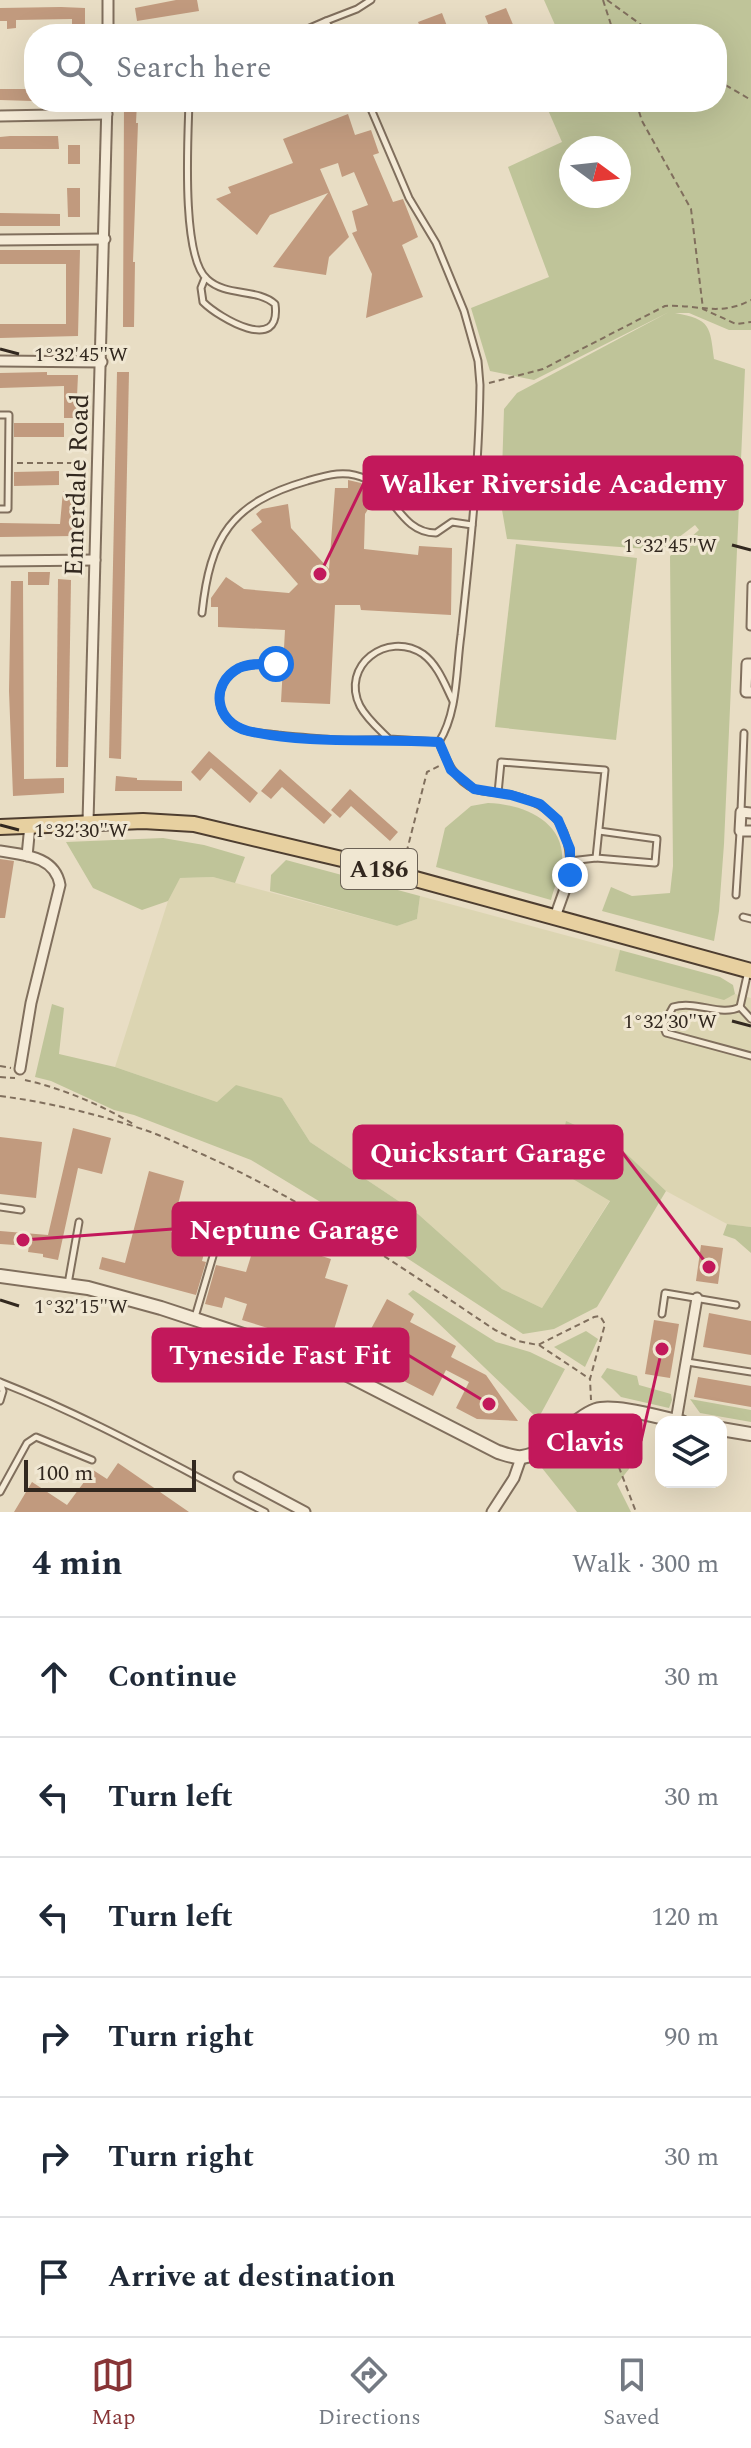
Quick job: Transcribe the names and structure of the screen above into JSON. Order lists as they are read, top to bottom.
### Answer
{
  "streets": {
    "main road": ["A186"],
    "street": ["Ennerdale Road"]
  },
  "crossings": [
    ["Ennerdale Road", "A186"]
  ],
  "places": [
    "Walker Riverside Academy",
    "Neptune Garage",
    "Quickstart Garage",
    "Clavis",
    "Tyneside Fast Fit"
  ],
  "scale_bar": "100 m",
  "north": "right",
  "page": {
    "search": "Search here",
    "scale": "100 m",
    "heading": ["4 min", "Walk · 300 m"],
    "list": [
      ["Continue", "30 m"],
      ["Turn left", "30 m"],
      ["Turn left", "120 m"],
      ["Turn right", "90 m"],
      ["Turn right", "30 m"],
      "Arrive at destination"
    ],
    "nav": ["Map", "Directions", "Saved"]
  },
  "coordinates": ["1°32'45\"W", "1°32'30\"W", "1°32'15\"W"]
}
